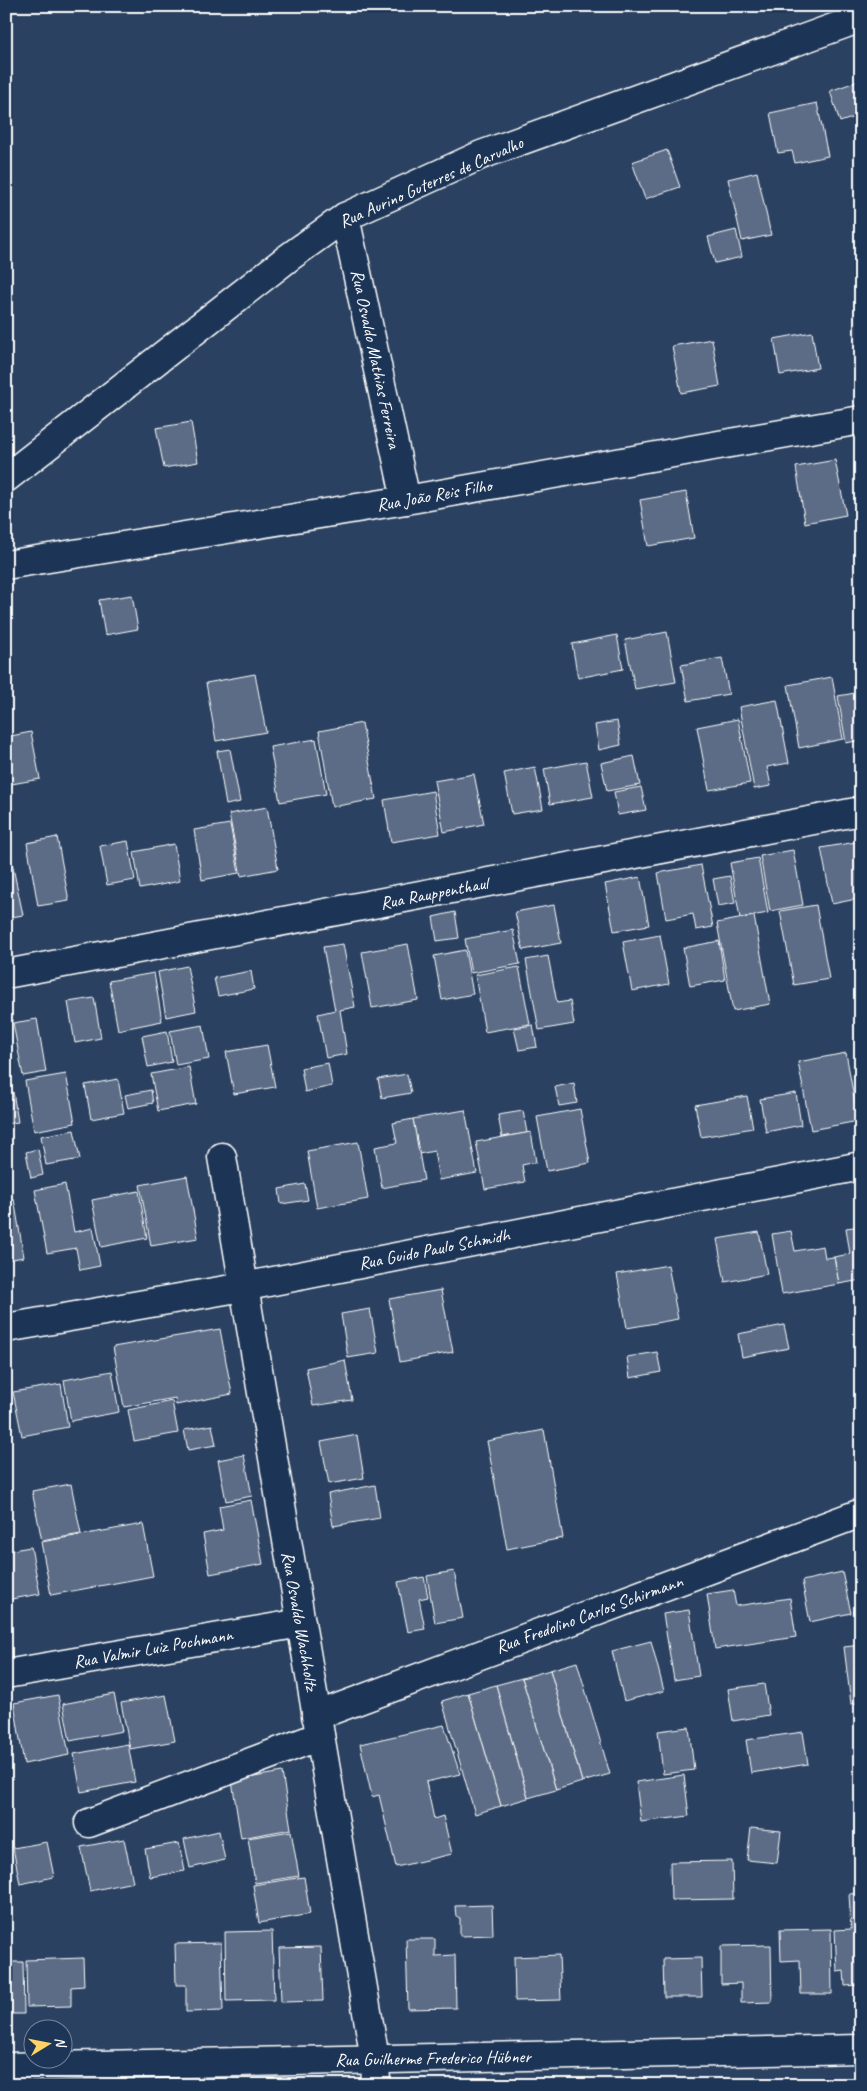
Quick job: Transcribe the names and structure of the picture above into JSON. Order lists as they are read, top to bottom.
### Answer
{
  "streets": {
    "street": [
      "Rua Aurino Guterres de Carvalho",
      "Rua Osvaldo Mathias Ferreira",
      "Rua João Reis Filho",
      "Rua Rauppenthaul",
      "Rua Guido Paulo Schmidh",
      "Rua Fredolino Carlos Schirmann",
      "Rua Osvaldo Wachholtz",
      "Rua Valmir Luiz Pochmann",
      "Rua Guilherme Frederico Hübner"
    ]
  },
  "crossings": [
    ["Rua Aurino Guterres de Carvalho", "Rua Osvaldo Mathias Ferreira"],
    ["Rua Osvaldo Mathias Ferreira", "Rua João Reis Filho"],
    ["Rua Guido Paulo Schmidh", "Rua Osvaldo Wachholtz"],
    ["Rua Fredolino Carlos Schirmann", "Rua Osvaldo Wachholtz"],
    ["Rua Osvaldo Wachholtz", "Rua Valmir Luiz Pochmann"],
    ["Rua Osvaldo Wachholtz", "Rua Guilherme Frederico Hübner"]
  ],
  "north": "right"
}
